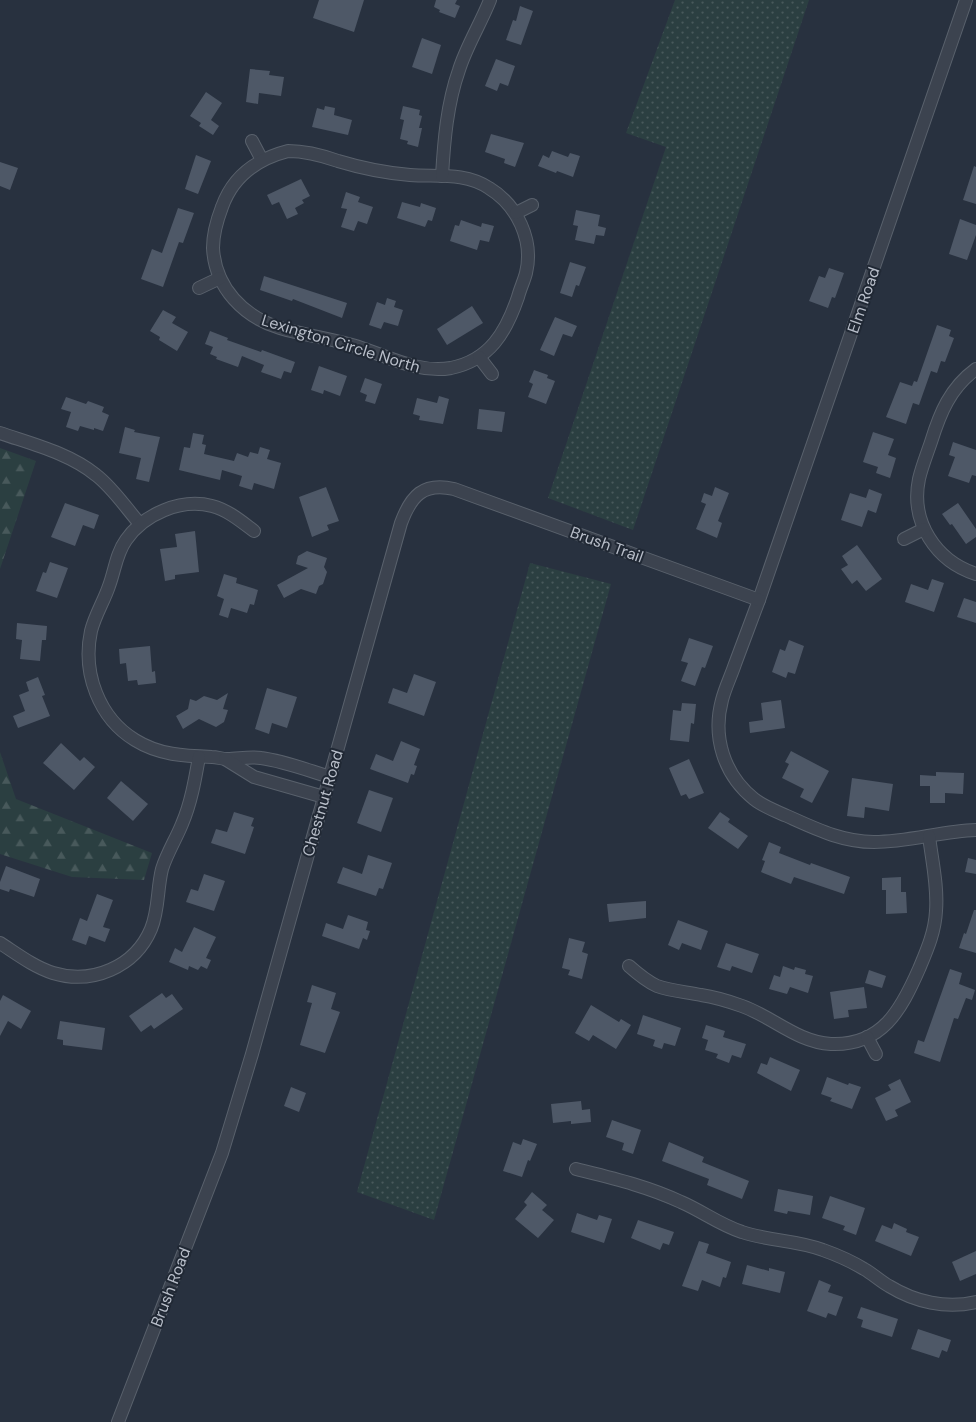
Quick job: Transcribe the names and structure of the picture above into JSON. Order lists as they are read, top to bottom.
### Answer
{
  "streets": {
    "street": [
      "Elm Road",
      "Lexington Circle North",
      "Brush Trail",
      "Chestnut Road",
      "Brush Road"
    ]
  },
  "crossings": [
    ["Elm Road", "Brush Trail"],
    ["Brush Trail", "Chestnut Road"],
    ["Chestnut Road", "Brush Road"]
  ]
}
